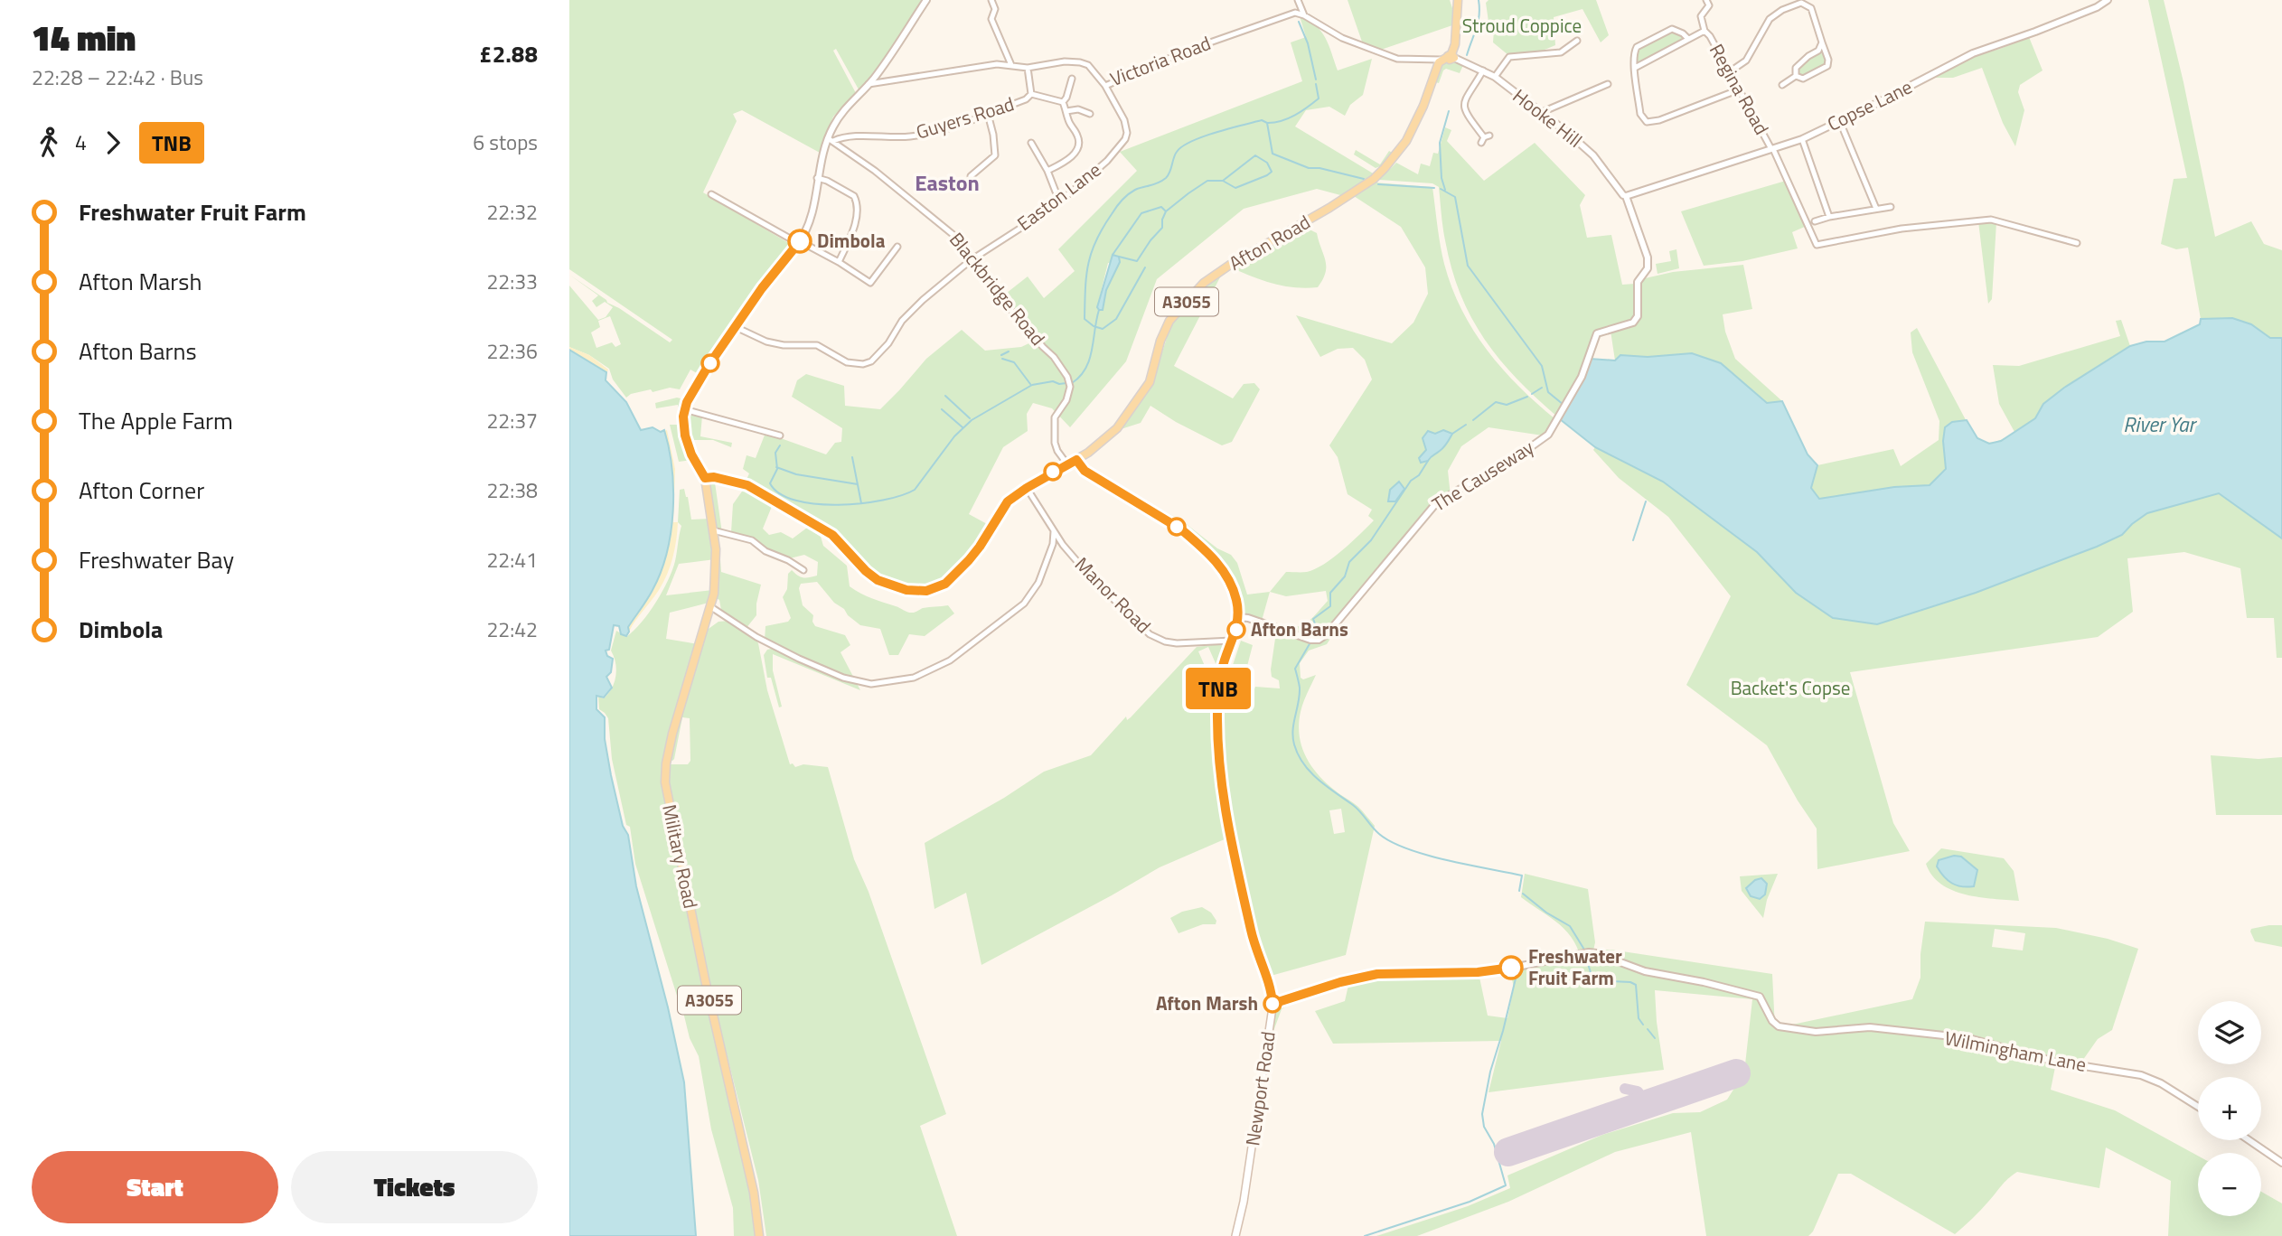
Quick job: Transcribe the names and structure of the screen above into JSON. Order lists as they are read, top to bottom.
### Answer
{
  "streets": {
    "main road": [
      "Afton Road",
      "A3055",
      "Military Road",
      "Newport Road"
    ],
    "street": [
      "Victoria Road",
      "Regina Road",
      "Copse Lane",
      "Guyers Road",
      "Hooke Hill",
      "Easton Lane",
      "Blackbridge Road",
      "The Causeway",
      "Manor Road",
      "Wilmingham Lane"
    ]
  },
  "crossings": [
    ["Victoria Road", "Guyers Road"],
    ["Victoria Road", "Easton Lane"],
    ["Regina Road", "Copse Lane"],
    ["Copse Lane", "Hooke Hill"],
    ["Guyers Road", "Blackbridge Road"],
    ["Hooke Hill", "Afton Road"],
    ["Hooke Hill", "A3055"],
    ["Hooke Hill", "The Causeway"],
    ["Easton Lane", "Blackbridge Road"],
    ["Afton Road", "Blackbridge Road"],
    ["Afton Road", "A3055"],
    ["Afton Road", "Manor Road"],
    ["Afton Road", "Military Road"],
    ["Afton Road", "Newport Road"],
    ["The Causeway", "Newport Road"],
    ["Manor Road", "Newport Road"],
    ["Wilmingham Lane", "Newport Road"]
  ],
  "districts": ["Easton"],
  "water": ["River Yar"],
  "parks": ["Stroud Coppice", "Backet's Copse"],
  "places": [
    "Dimbola",
    "Afton Barns",
    "Freshwater Fruit Farm",
    "Afton Marsh"
  ],
  "lines": ["bus line TNB"],
  "page": {
    "heading": ["14 min", "22:28 – 22:42 · Bus", "£2.88"],
    "on_map": "TNB",
    "legs": ["4", "TNB", "6 stops"],
    "list": [
      {
        "name": "Freshwater Fruit Farm",
        "value": "22:32"
      },
      {
        "name": "Afton Marsh",
        "value": "22:33"
      },
      {
        "name": "Afton Barns",
        "value": "22:36"
      },
      {
        "name": "The Apple Farm",
        "value": "22:37"
      },
      {
        "name": "Afton Corner",
        "value": "22:38"
      },
      {
        "name": "Freshwater Bay",
        "value": "22:41"
      },
      {
        "name": "Dimbola",
        "value": "22:42"
      }
    ],
    "map_buttons": ["+", "−"],
    "buttons": ["Start", "Tickets"]
  }
}
